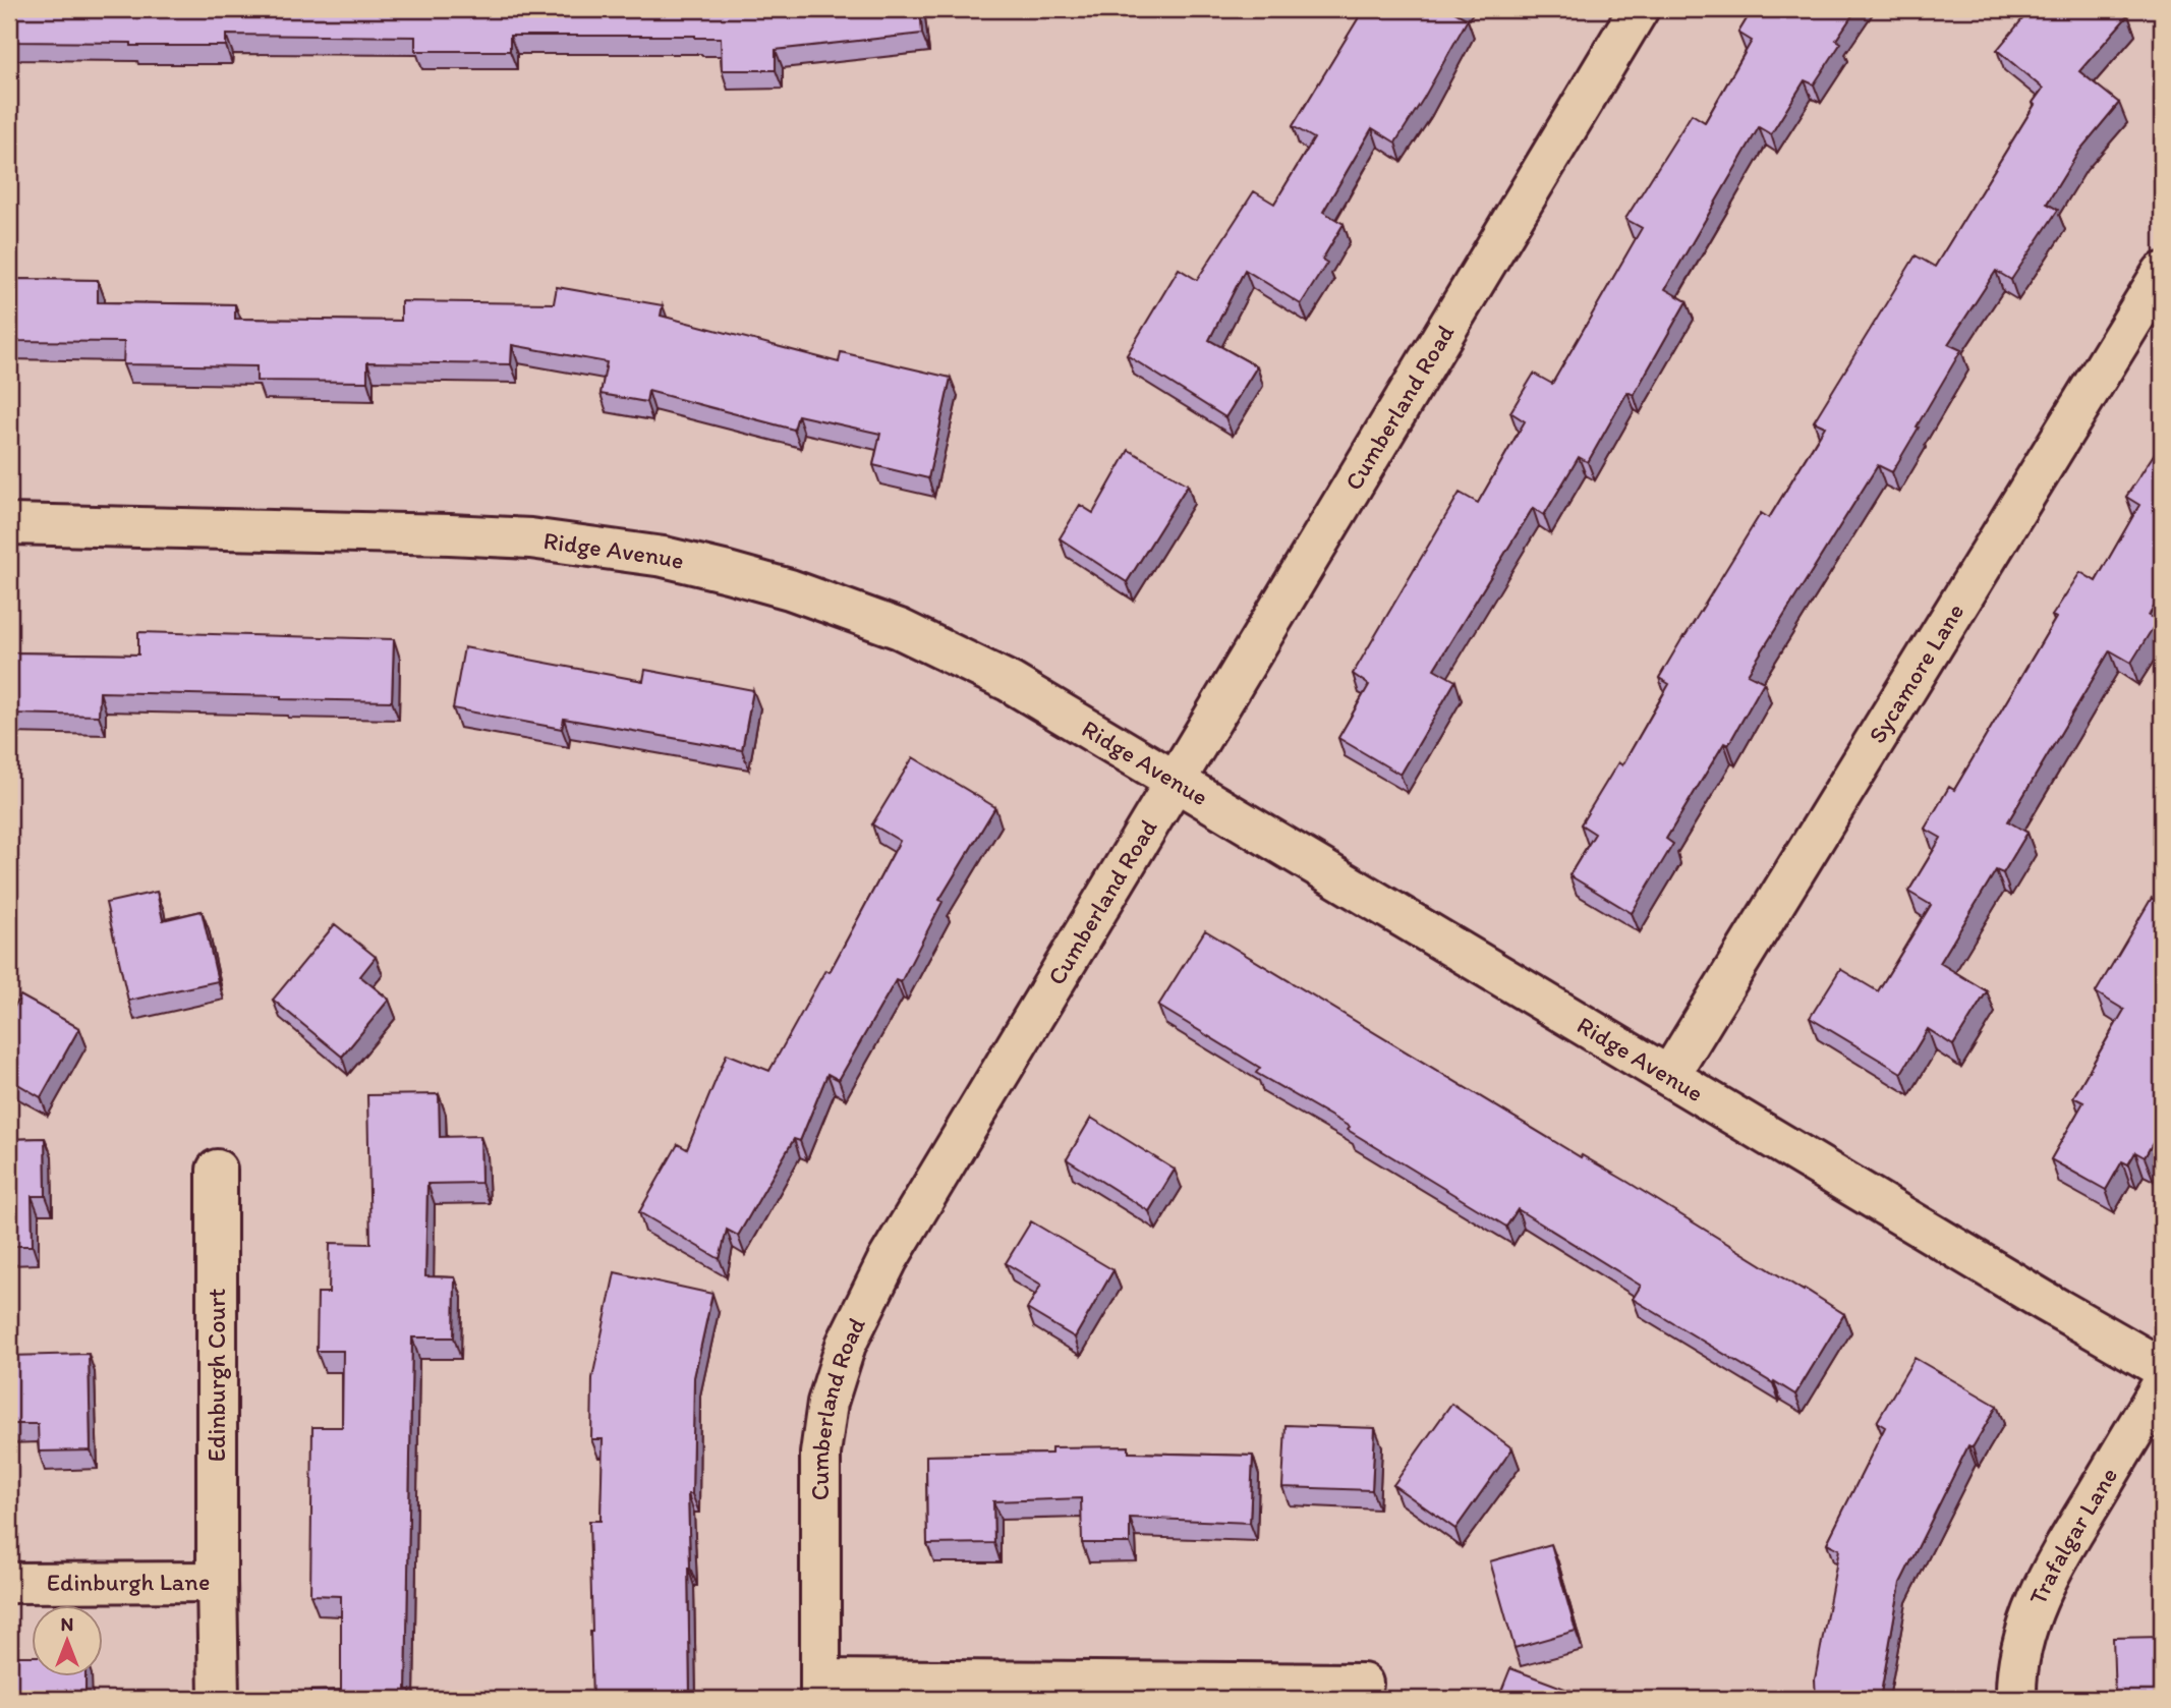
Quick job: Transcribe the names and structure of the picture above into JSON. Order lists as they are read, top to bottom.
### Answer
{
  "streets": {
    "street": [
      "Cumberland Road",
      "Ridge Avenue",
      "Sycamore Lane",
      "Edinburgh Court",
      "Trafalgar Lane",
      "Edinburgh Lane"
    ]
  },
  "crossings": [
    ["Cumberland Road", "Ridge Avenue"],
    ["Ridge Avenue", "Sycamore Lane"],
    ["Edinburgh Court", "Edinburgh Lane"]
  ],
  "north": "top"
}
